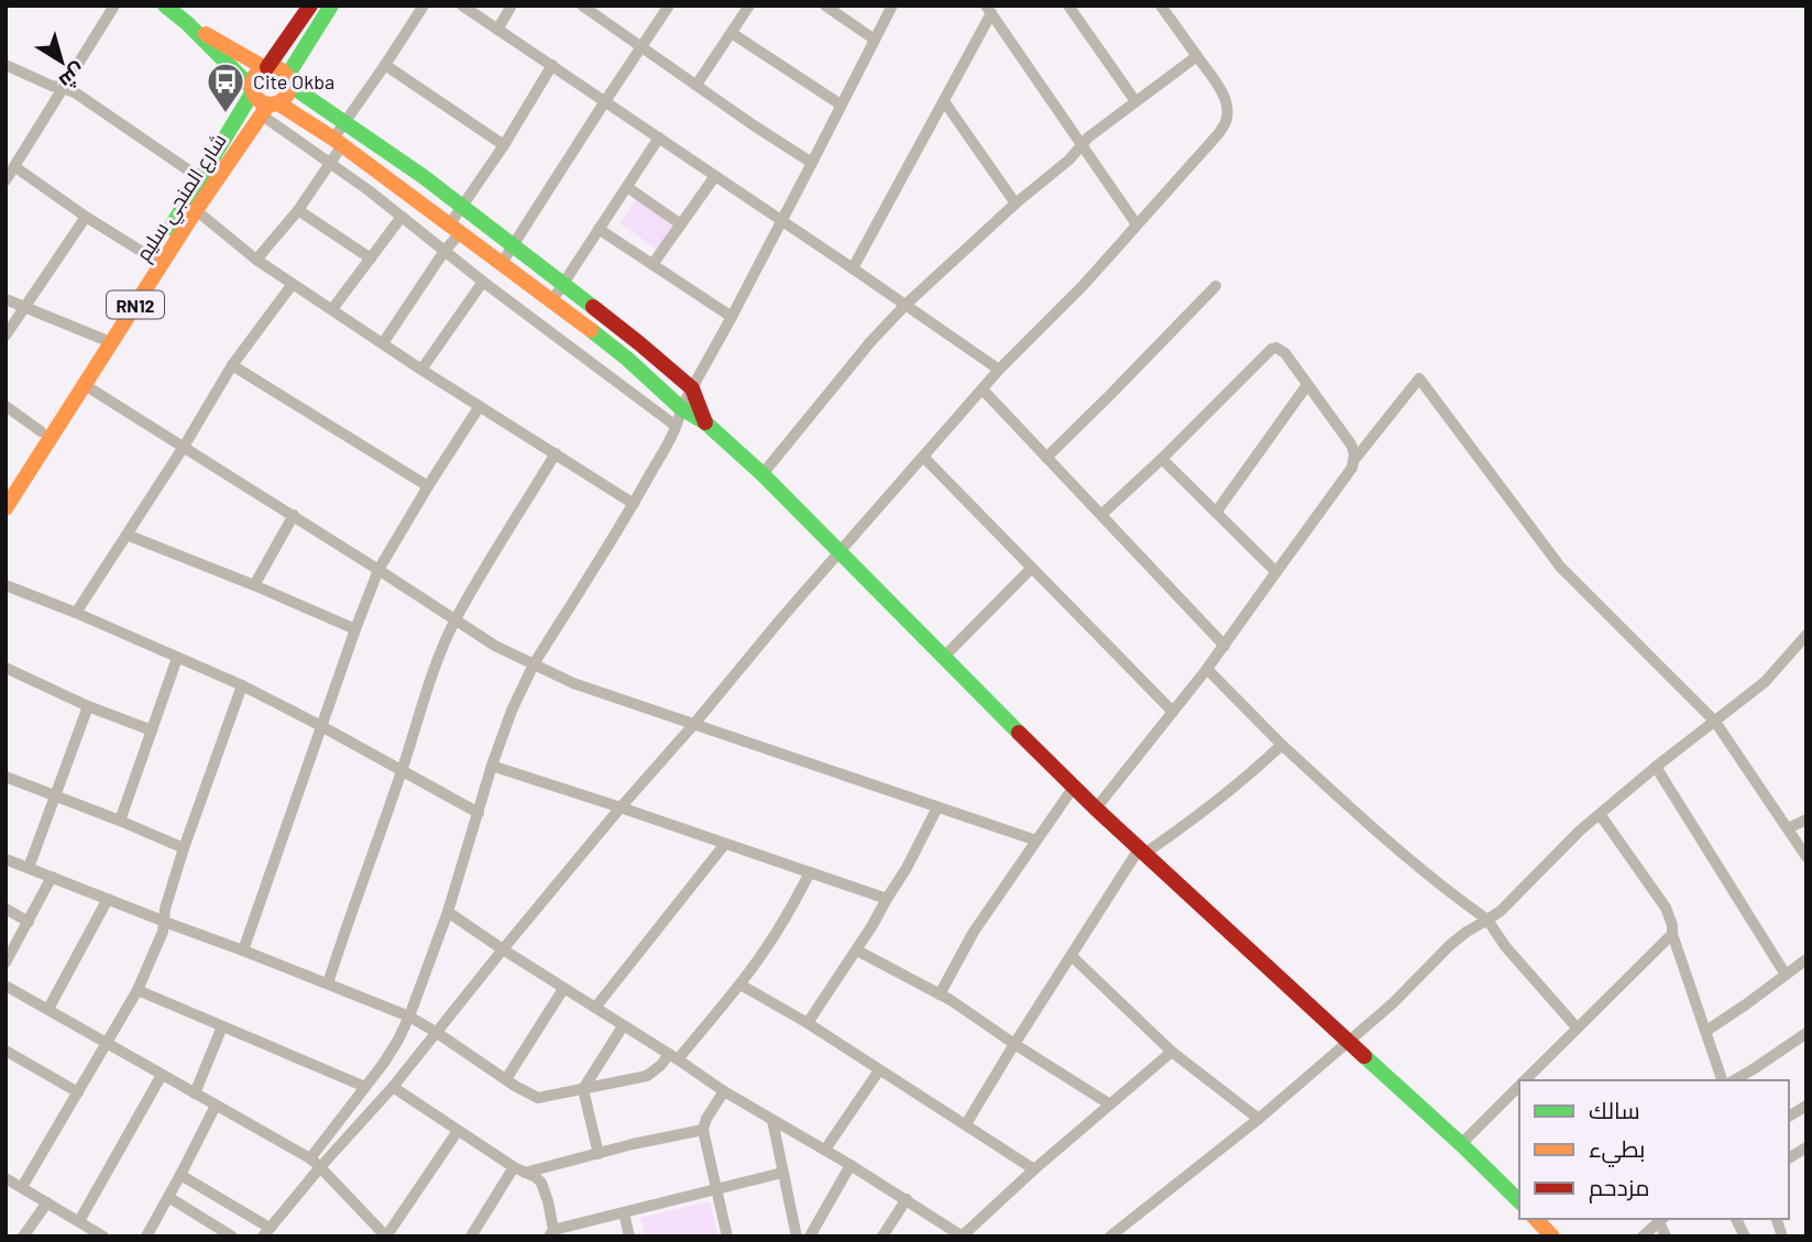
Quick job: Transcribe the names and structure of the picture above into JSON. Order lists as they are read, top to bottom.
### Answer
{
  "streets": {
    "street": ["شارع المنجي سليم", "RN12"]
  },
  "crossings": [
    ["شارع المنجي سليم", "RN12"]
  ],
  "places": {
    "bus stop": ["Cite Okba"]
  },
  "legend": ["سالك", "بطيء", "مزدحم"],
  "north": "bottom right"
}
